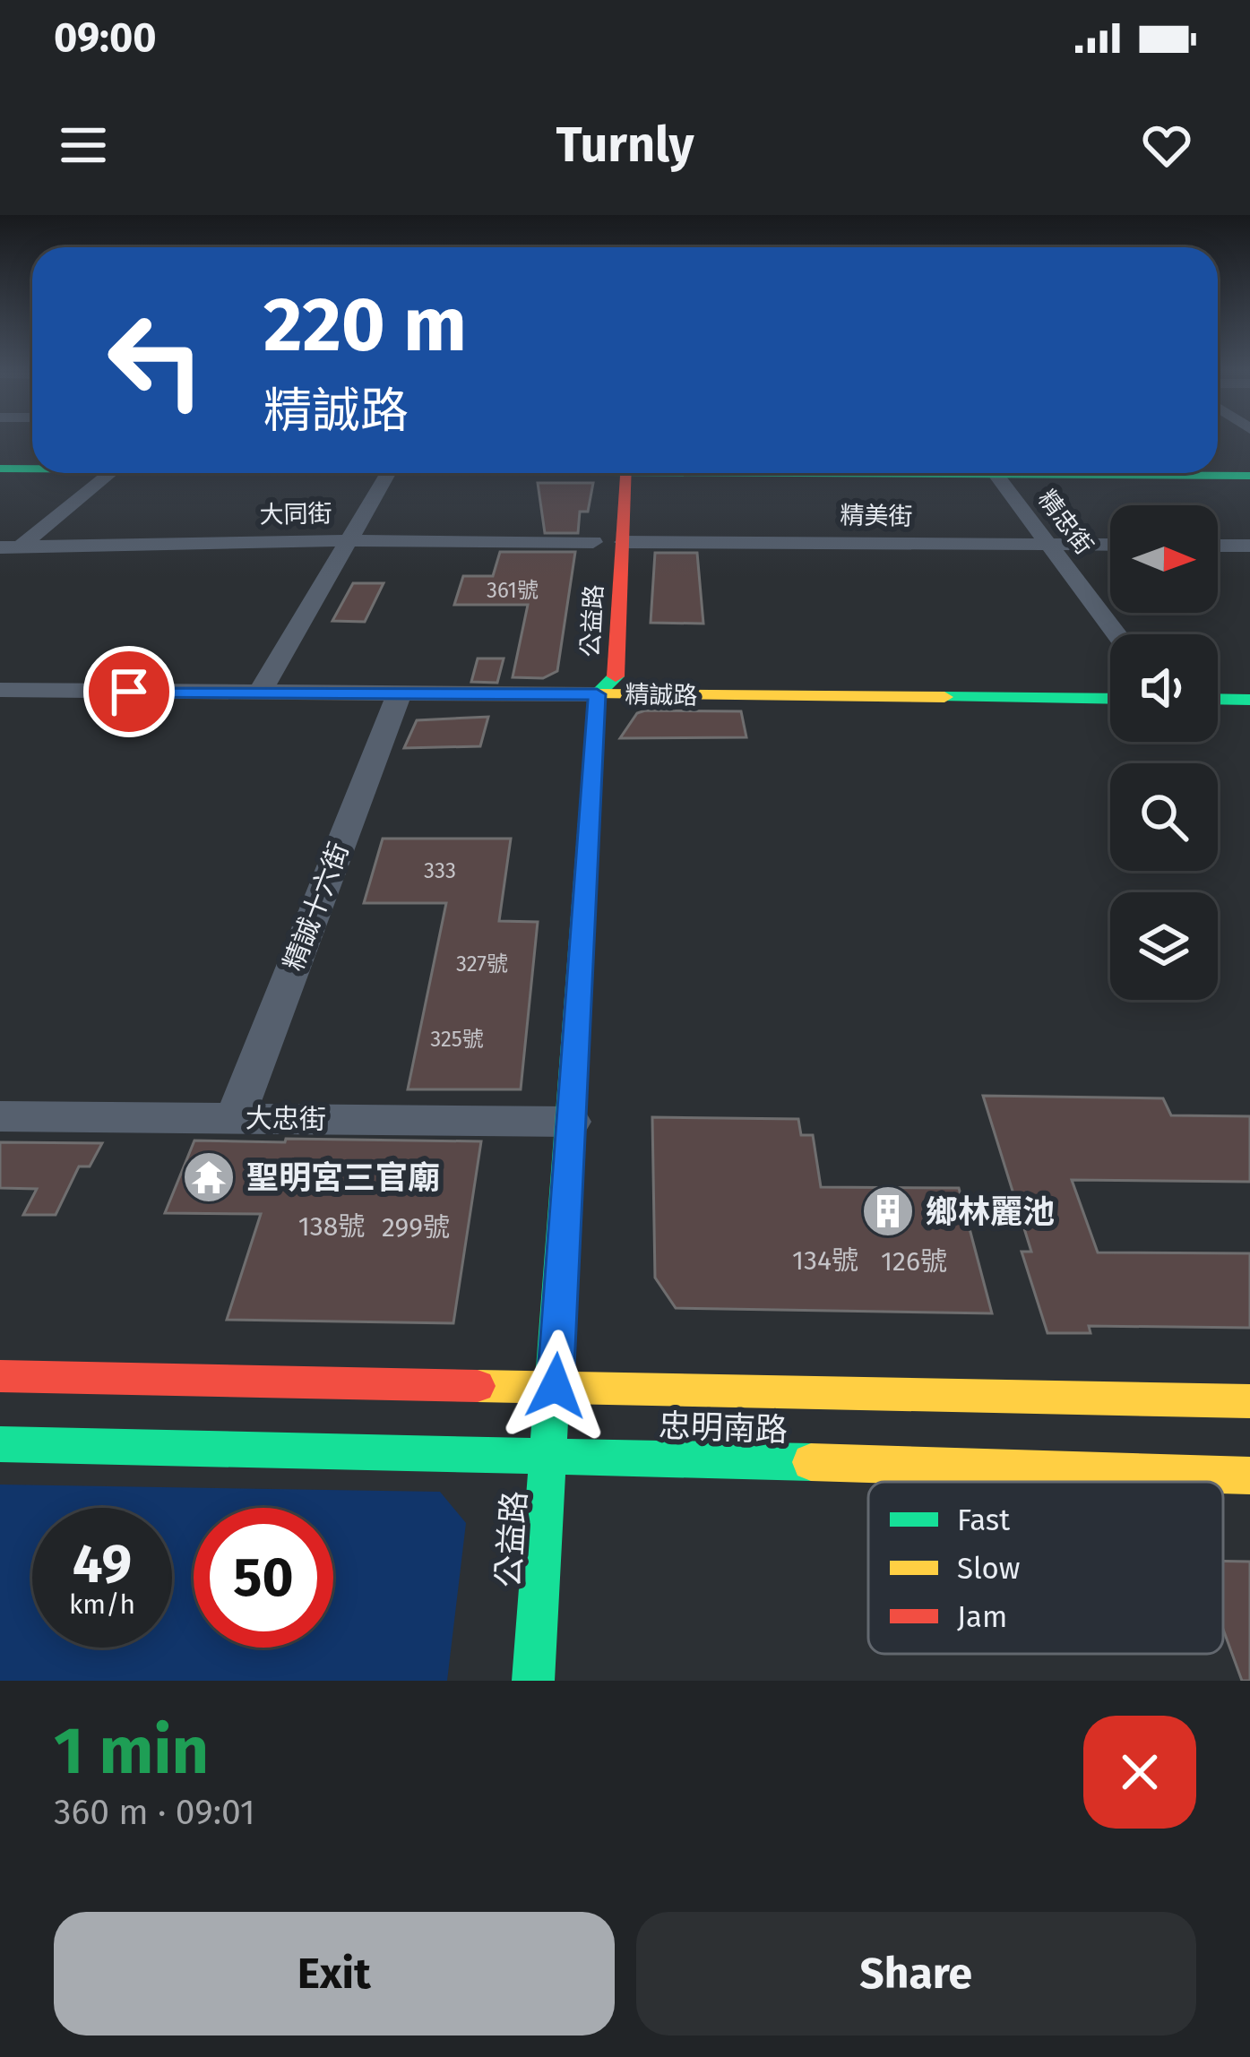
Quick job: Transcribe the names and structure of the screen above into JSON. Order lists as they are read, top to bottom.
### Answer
{
  "streets": {
    "main road": ["公益路", "精誠路", "忠明南路"],
    "street": [
      "大同街",
      "精美街",
      "精忠街",
      "精誠十六街",
      "大忠街"
    ]
  },
  "crossings": [
    ["精美街", "精忠街"],
    ["精美街", "公益路"],
    ["公益路", "精誠路"],
    ["公益路", "大忠街"],
    ["公益路", "忠明南路"],
    ["精誠路", "精誠十六街"],
    ["精誠十六街", "大忠街"]
  ],
  "places": {
    "temple": ["聖明宮三官廟"],
    "building": ["鄉林麗池"]
  },
  "house_numbers": [
    "361號",
    "333",
    "327號",
    "325號",
    "138號",
    "299號",
    "134號",
    "126號"
  ],
  "legend": ["Fast", "Slow", "Jam"],
  "north": "right",
  "page": {
    "status": "09:00",
    "header": "Turnly",
    "turn": ["220 m", "精誠路"],
    "speed": "49 km/h",
    "limit": "50",
    "heading": ["1 min", "360 m · 09:01"],
    "buttons": ["Exit", "Share"]
  }
}
